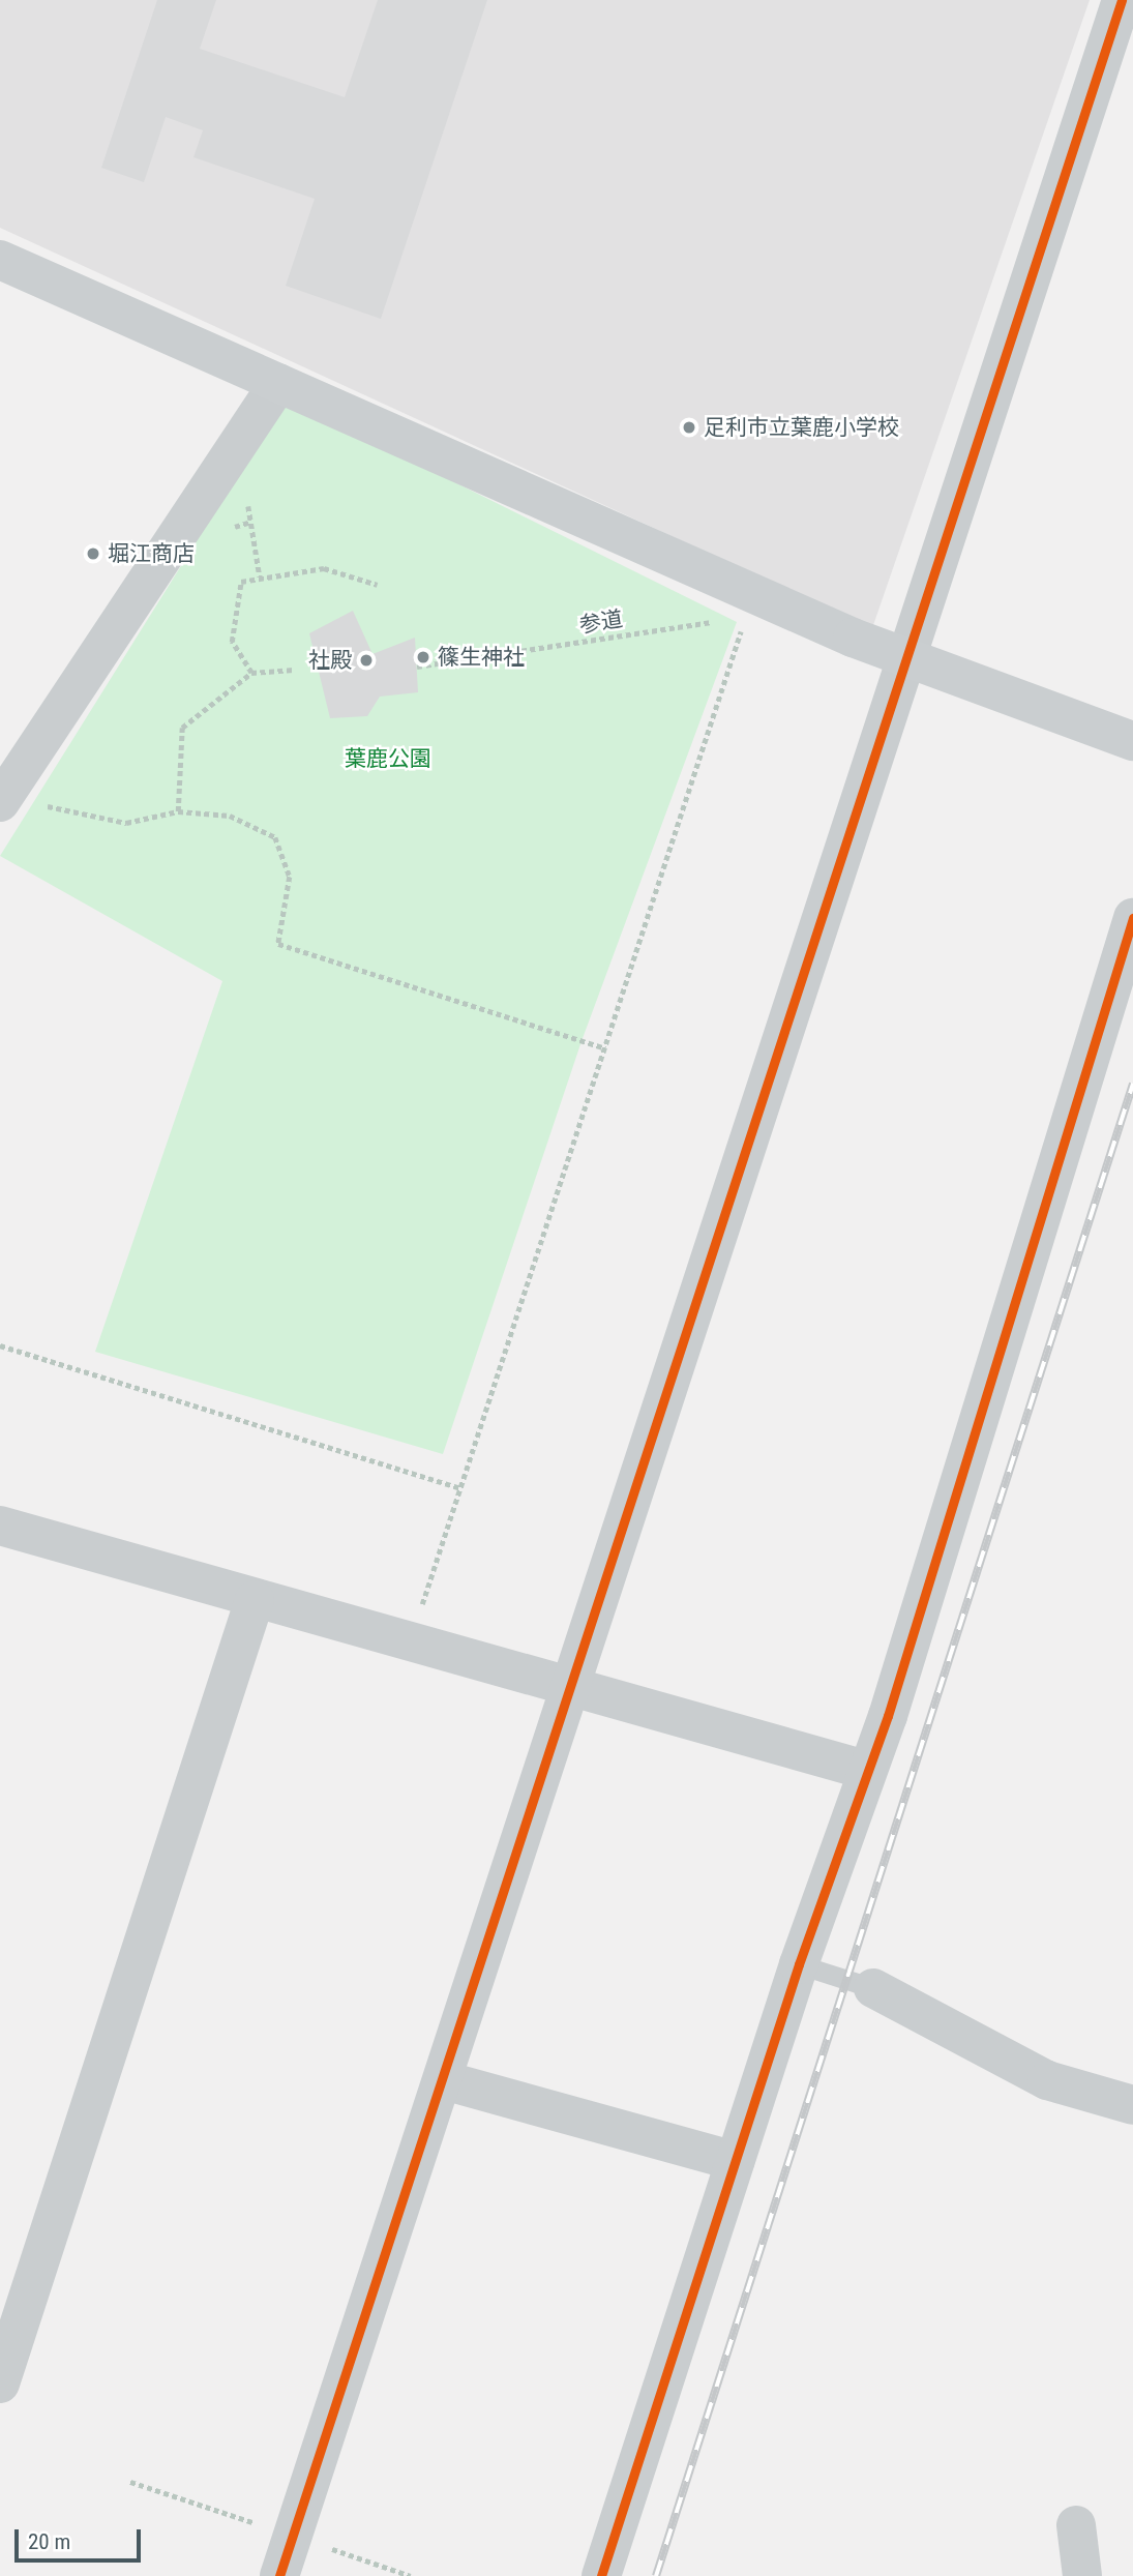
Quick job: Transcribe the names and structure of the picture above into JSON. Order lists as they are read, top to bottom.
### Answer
{
  "streets": {
    "path": ["参道"]
  },
  "parks": ["葉鹿公園"],
  "places": [
    "足利市立葉鹿小学校",
    "堀江商店",
    "篠生神社",
    "社殿"
  ],
  "scale_bar": "20 m"
}
